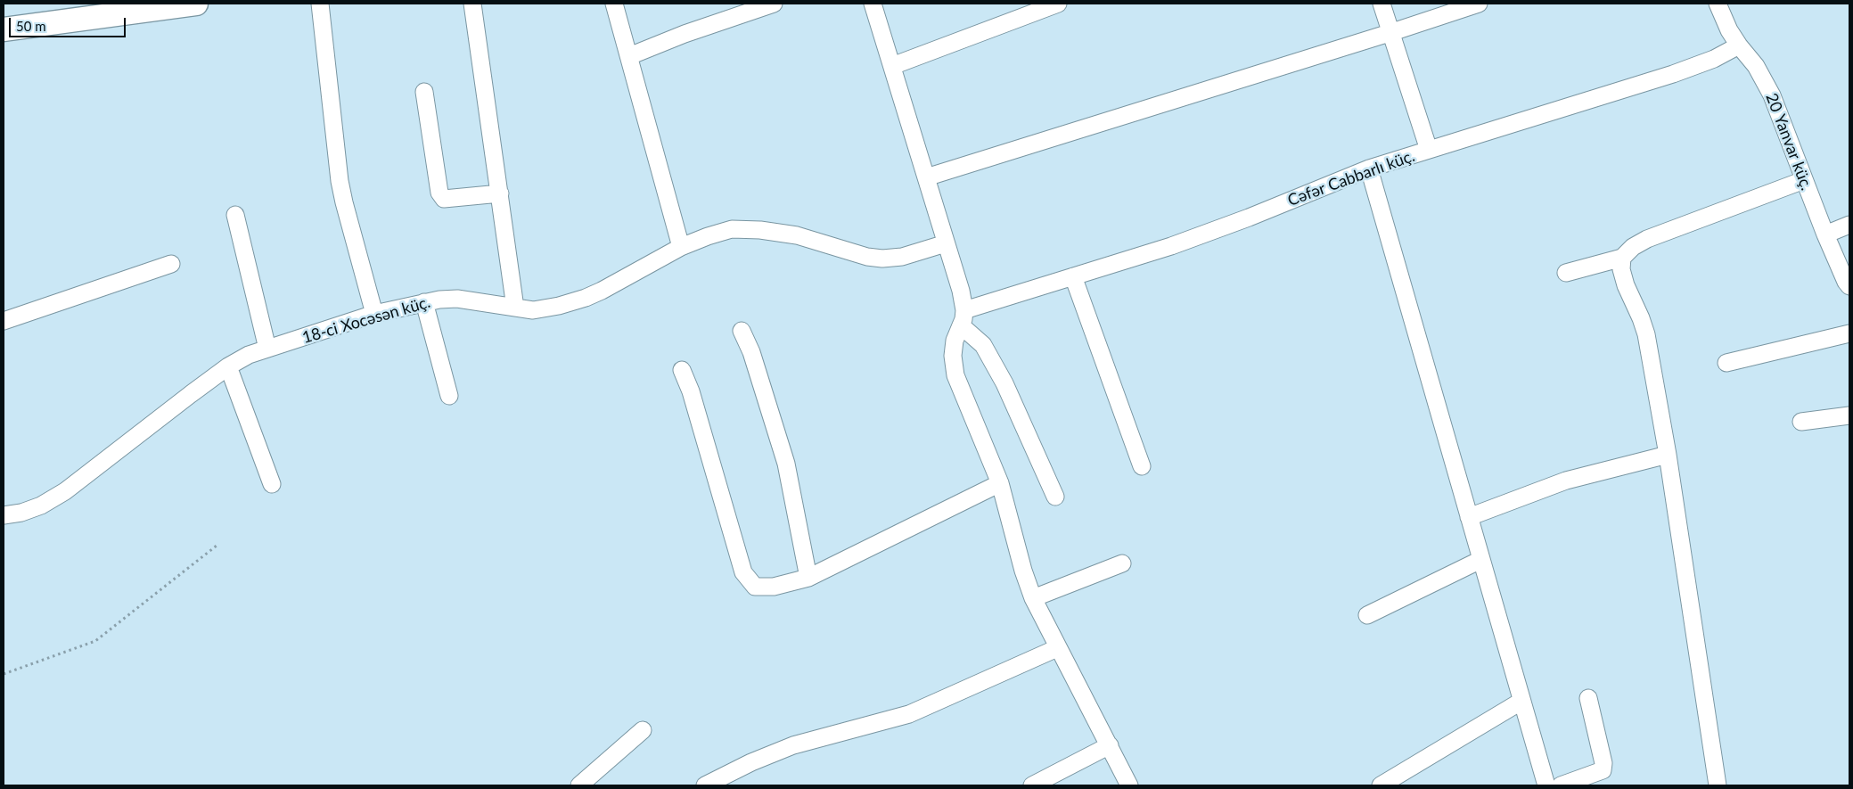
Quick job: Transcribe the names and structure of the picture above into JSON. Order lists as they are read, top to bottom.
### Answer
{
  "streets": {
    "street": ["20 Yanvar küç.", "Cəfər Cabbarlı küç.", "18-ci Xocəsən küç."]
  },
  "crossings": [
    ["20 Yanvar küç.", "Cəfər Cabbarlı küç."]
  ],
  "scale_bar": "50 m"
}
